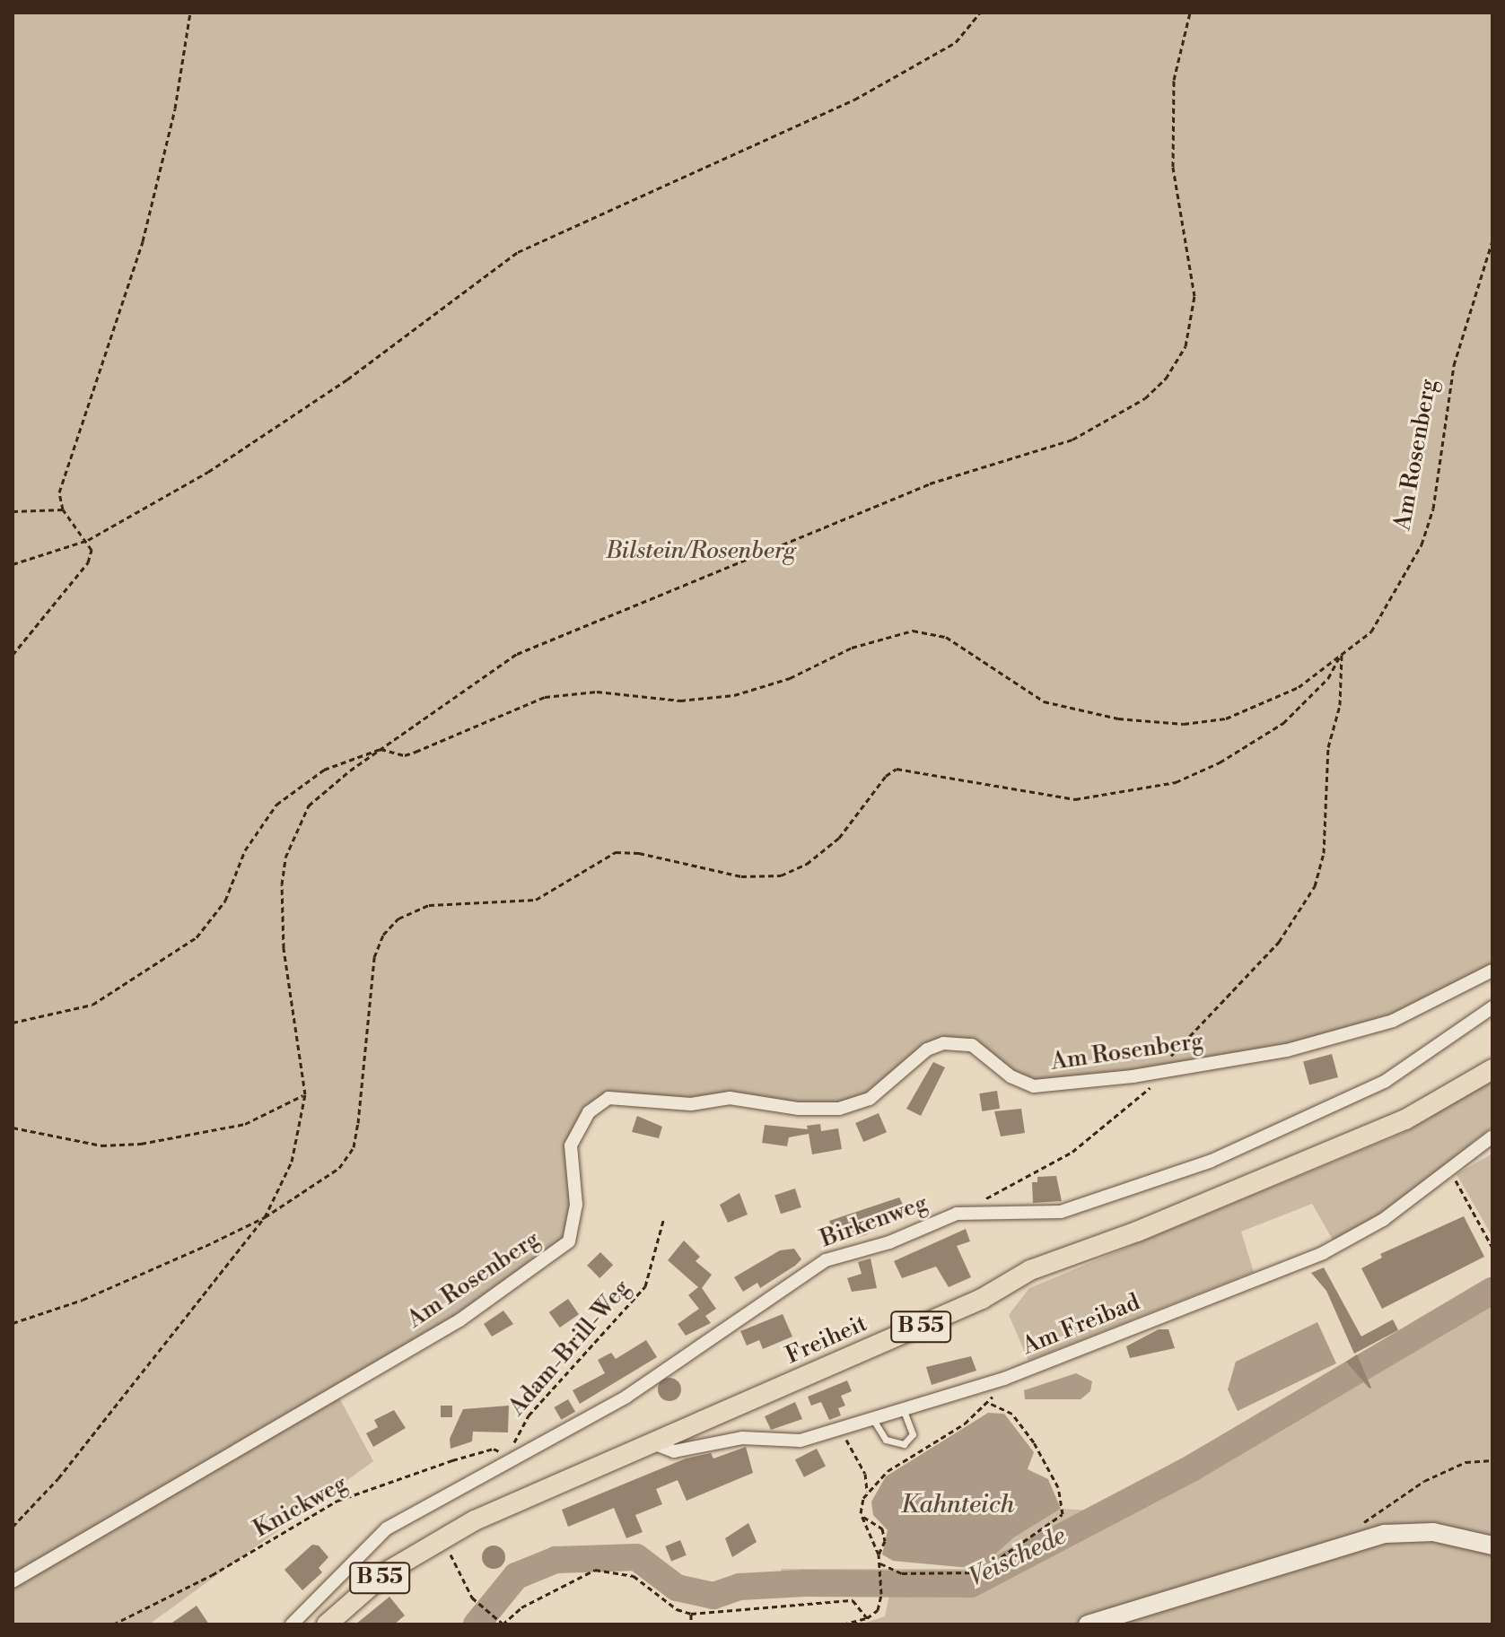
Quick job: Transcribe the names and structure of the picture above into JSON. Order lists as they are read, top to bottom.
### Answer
{
  "streets": {
    "main road": ["B 55", "Freiheit"],
    "street": ["Am Rosenberg", "Birkenweg", "Am Freibad"],
    "path": ["Adam-Brill-Weg", "Knickweg"]
  },
  "crossings": [
    ["Birkenweg", "Adam-Brill-Weg"],
    ["Birkenweg", "Knickweg"],
    ["Am Freibad", "Freiheit"],
    ["Adam-Brill-Weg", "Knickweg"]
  ],
  "water": ["Kahnteich", "Veischede"],
  "parks": ["Bilstein/Rosenberg"]
}
